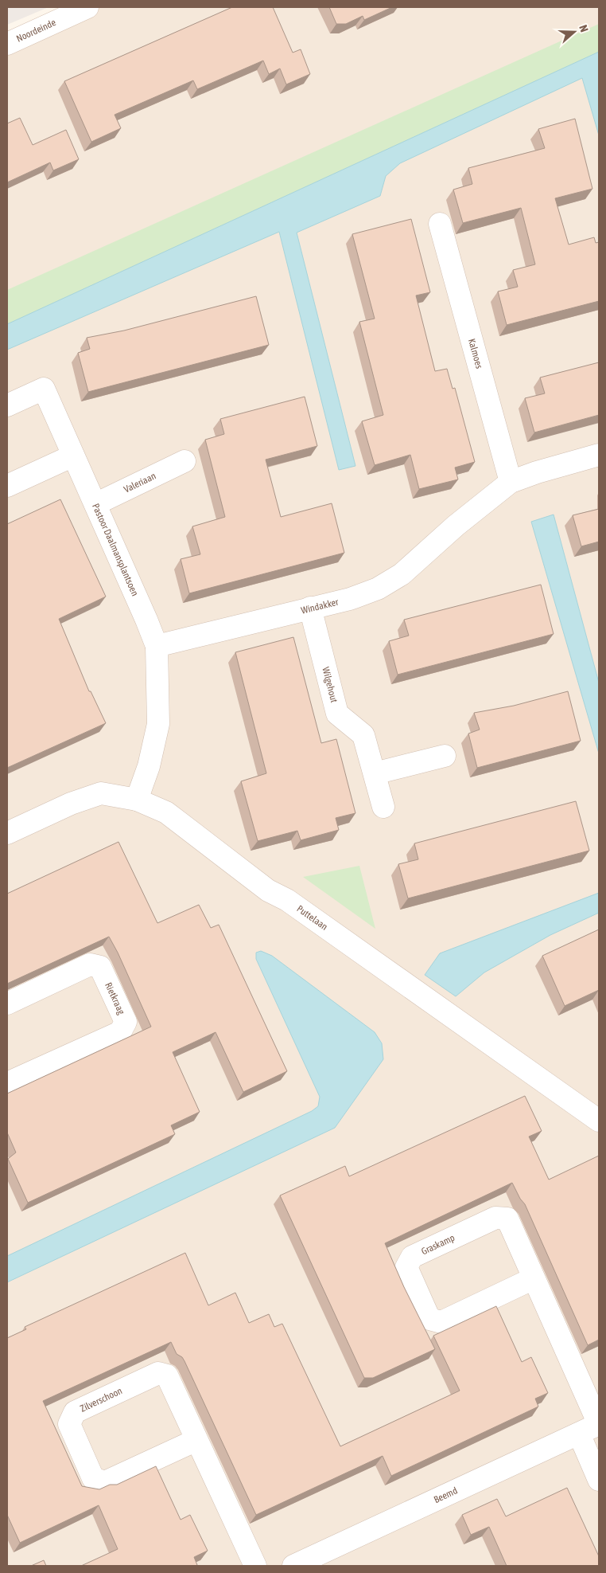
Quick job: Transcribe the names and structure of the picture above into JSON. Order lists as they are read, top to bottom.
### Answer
{
  "streets": {
    "street": [
      "Noordeinde",
      "Kalmoes",
      "Valeriaan",
      "Pastoor Daalmansplantsoen",
      "Windakker",
      "Wilgehout",
      "Puttelaan",
      "Rietkraag",
      "Graskamp",
      "Zilverschoon",
      "Beemd"
    ]
  },
  "crossings": [
    ["Kalmoes", "Windakker"],
    ["Valeriaan", "Pastoor Daalmansplantsoen"],
    ["Pastoor Daalmansplantsoen", "Windakker"],
    ["Windakker", "Wilgehout"],
    ["Graskamp", "Beemd"]
  ],
  "north": "right"
}
